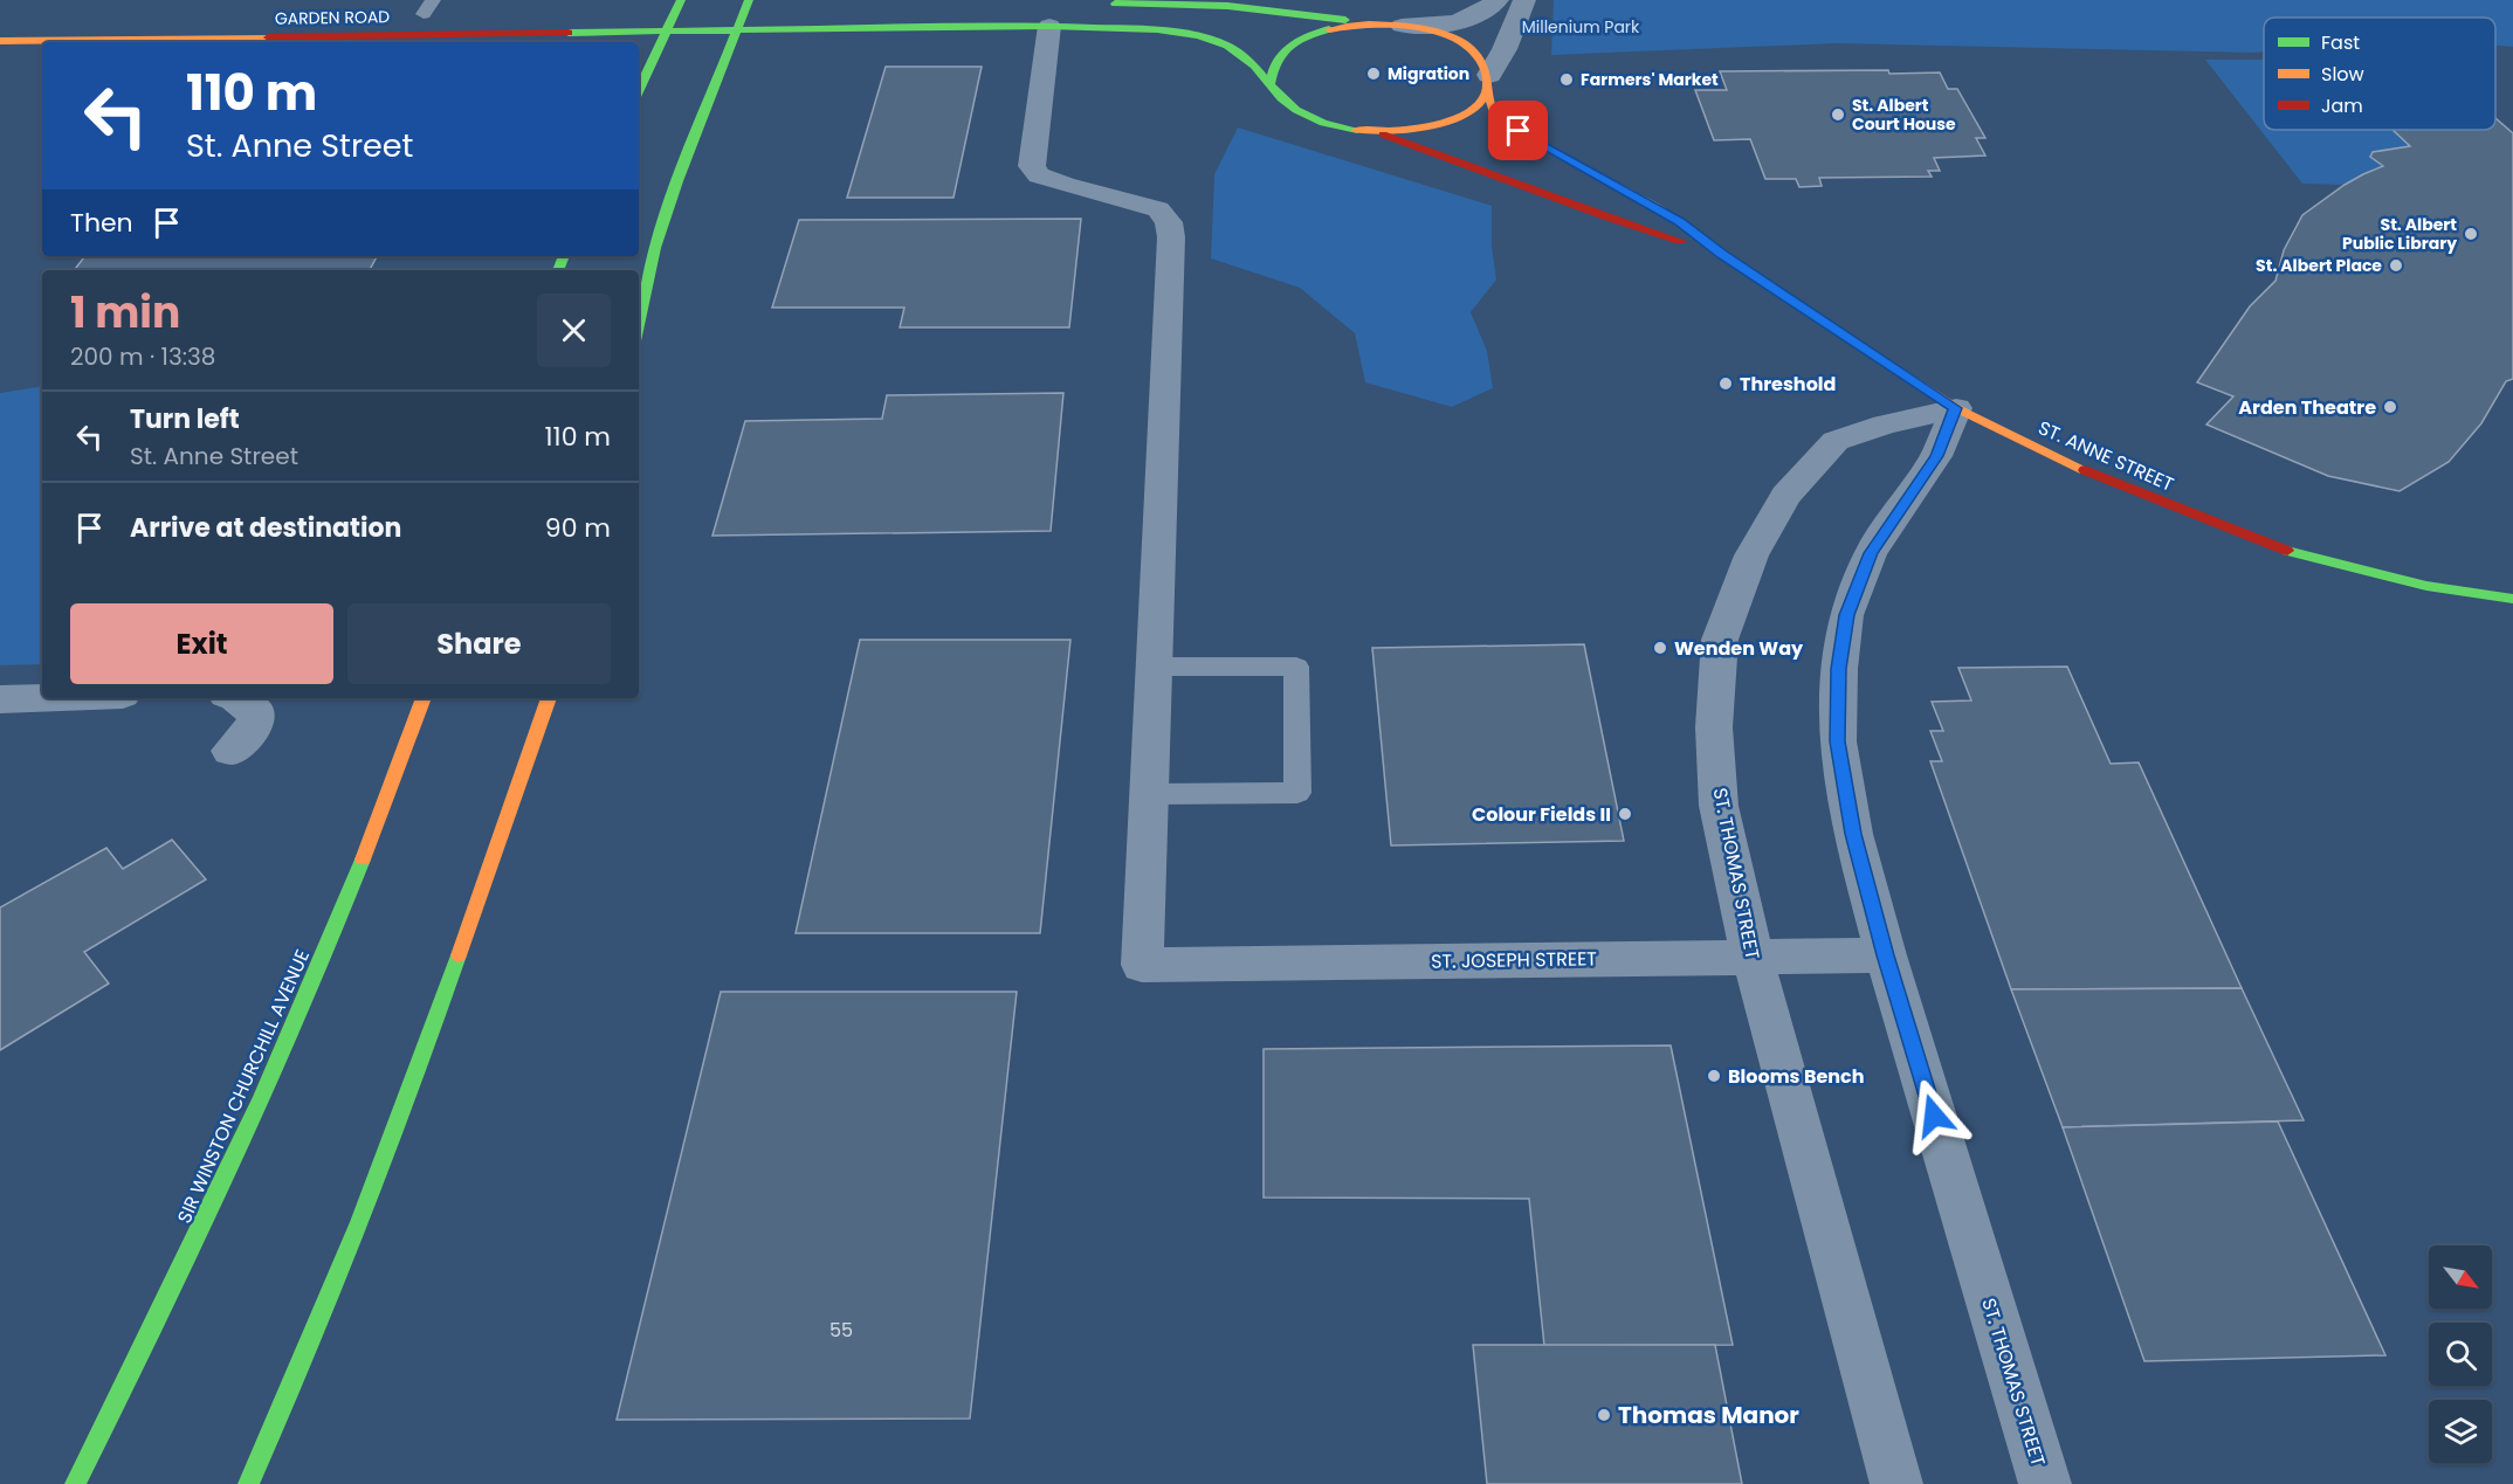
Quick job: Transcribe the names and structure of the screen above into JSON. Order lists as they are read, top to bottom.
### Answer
{
  "streets": {
    "street": [
      "GARDEN ROAD",
      "ST. ANNE STREET",
      "ST. THOMAS STREET",
      "ST. JOSEPH STREET",
      "SIR WINSTON CHURCHILL AVENUE"
    ]
  },
  "crossings": [
    ["ST. ANNE STREET", "ST. THOMAS STREET"],
    ["ST. THOMAS STREET", "ST. JOSEPH STREET"]
  ],
  "parks": ["Millenium Park"],
  "places": [
    "Migration",
    "Farmers' Market",
    "St. Albert Court House",
    "St. Albert Public Library",
    "St. Albert Place",
    "Threshold",
    "Arden Theatre",
    "Wenden Way",
    "Colour Fields II",
    "Blooms Bench",
    "Thomas Manor"
  ],
  "house_numbers": ["55"],
  "legend": ["Fast", "Slow", "Jam"],
  "north": "bottom right",
  "page": {
    "turn": ["110 m", "St. Anne Street"],
    "then": "Then",
    "heading": ["1 min", "200 m · 13:38"],
    "list": [
      {
        "name": "Turn left",
        "note": "St. Anne Street",
        "value": "110 m"
      },
      {
        "name": "Arrive at destination",
        "value": "90 m"
      }
    ],
    "buttons": ["Exit", "Share"]
  }
}
